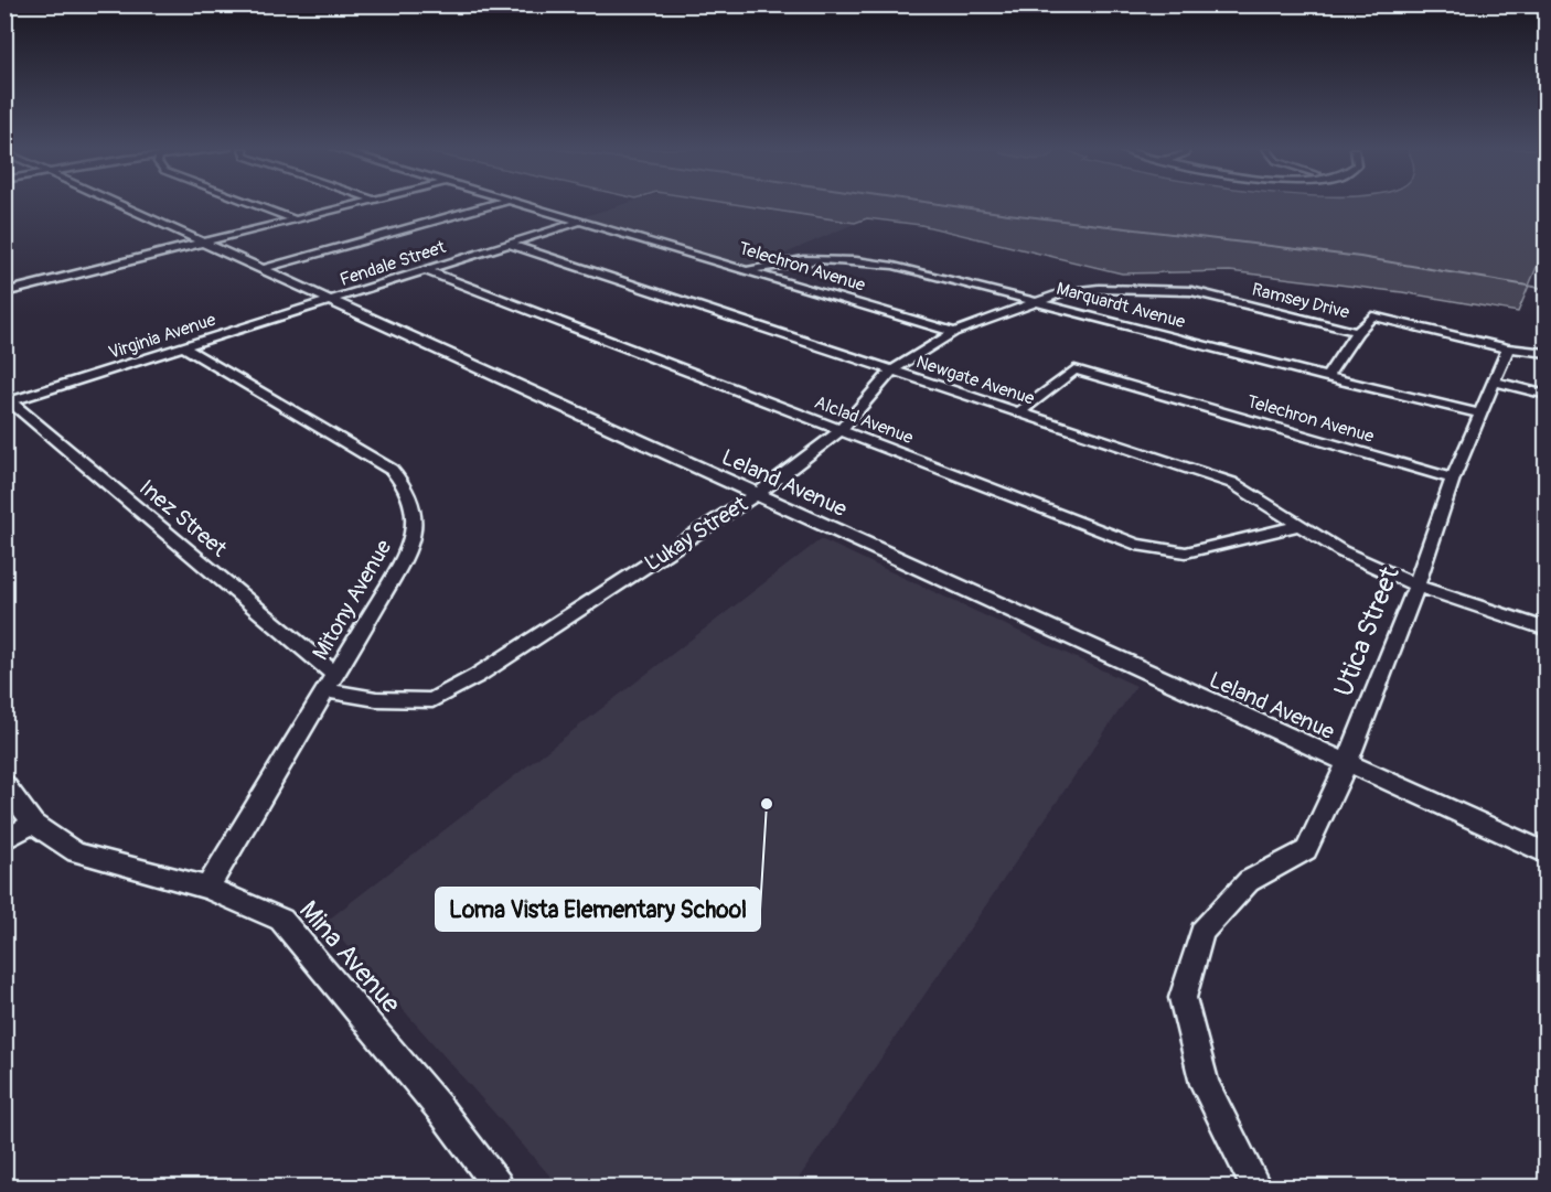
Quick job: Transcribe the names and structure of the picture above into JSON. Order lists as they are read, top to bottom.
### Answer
{
  "streets": {
    "street": [
      "Fendale Street",
      "Telechron Avenue",
      "Ramsey Drive",
      "Marquardt Avenue",
      "Virginia Avenue",
      "Newgate Avenue",
      "Alclad Avenue",
      "Leland Avenue",
      "Inez Street",
      "Lukay Street",
      "Mitony Avenue",
      "Utica Street",
      "Mina Avenue"
    ]
  },
  "crossings": [
    ["Fendale Street", "Telechron Avenue"],
    ["Fendale Street", "Virginia Avenue"],
    ["Fendale Street", "Newgate Avenue"],
    ["Fendale Street", "Alclad Avenue"],
    ["Fendale Street", "Leland Avenue"],
    ["Telechron Avenue", "Marquardt Avenue"],
    ["Telechron Avenue", "Newgate Avenue"],
    ["Telechron Avenue", "Lukay Street"],
    ["Telechron Avenue", "Utica Street"],
    ["Ramsey Drive", "Marquardt Avenue"],
    ["Ramsey Drive", "Lukay Street"],
    ["Ramsey Drive", "Utica Street"],
    ["Marquardt Avenue", "Lukay Street"],
    ["Marquardt Avenue", "Utica Street"],
    ["Virginia Avenue", "Leland Avenue"],
    ["Virginia Avenue", "Inez Street"],
    ["Virginia Avenue", "Mitony Avenue"],
    ["Newgate Avenue", "Alclad Avenue"],
    ["Newgate Avenue", "Lukay Street"],
    ["Newgate Avenue", "Utica Street"],
    ["Alclad Avenue", "Lukay Street"],
    ["Leland Avenue", "Lukay Street"],
    ["Leland Avenue", "Utica Street"],
    ["Inez Street", "Mitony Avenue"],
    ["Lukay Street", "Mitony Avenue"],
    ["Mitony Avenue", "Mina Avenue"]
  ],
  "places": ["Loma Vista Elementary School"]
}
